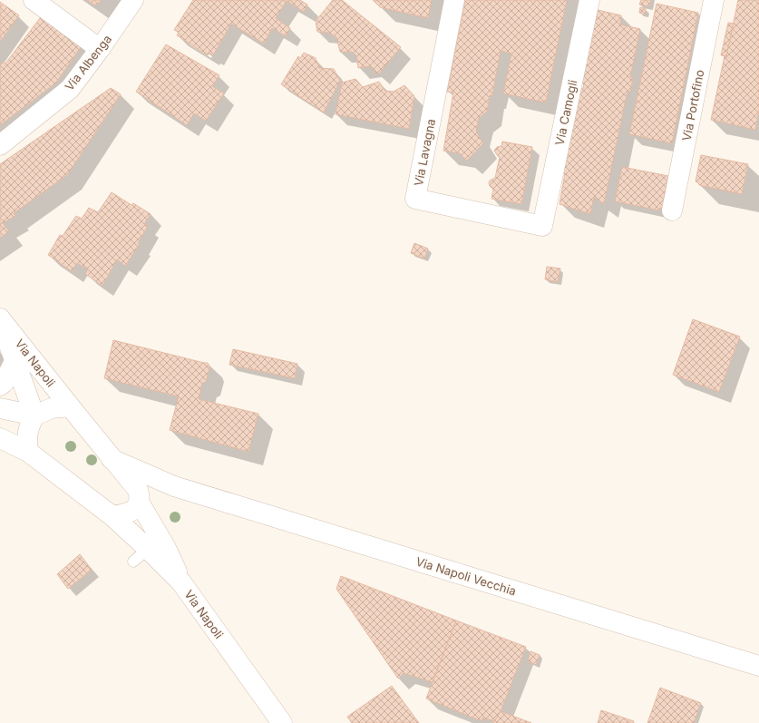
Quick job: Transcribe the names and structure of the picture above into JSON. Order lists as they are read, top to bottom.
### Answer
{
  "streets": {
    "street": [
      "Via Albenga",
      "Via Portofino",
      "Via Camogli",
      "Via Lavagna",
      "Via Napoli",
      "Via Napoli Vecchia"
    ]
  },
  "crossings": [
    ["Via Camogli", "Via Lavagna"],
    ["Via Napoli", "Via Napoli Vecchia"]
  ]
}
